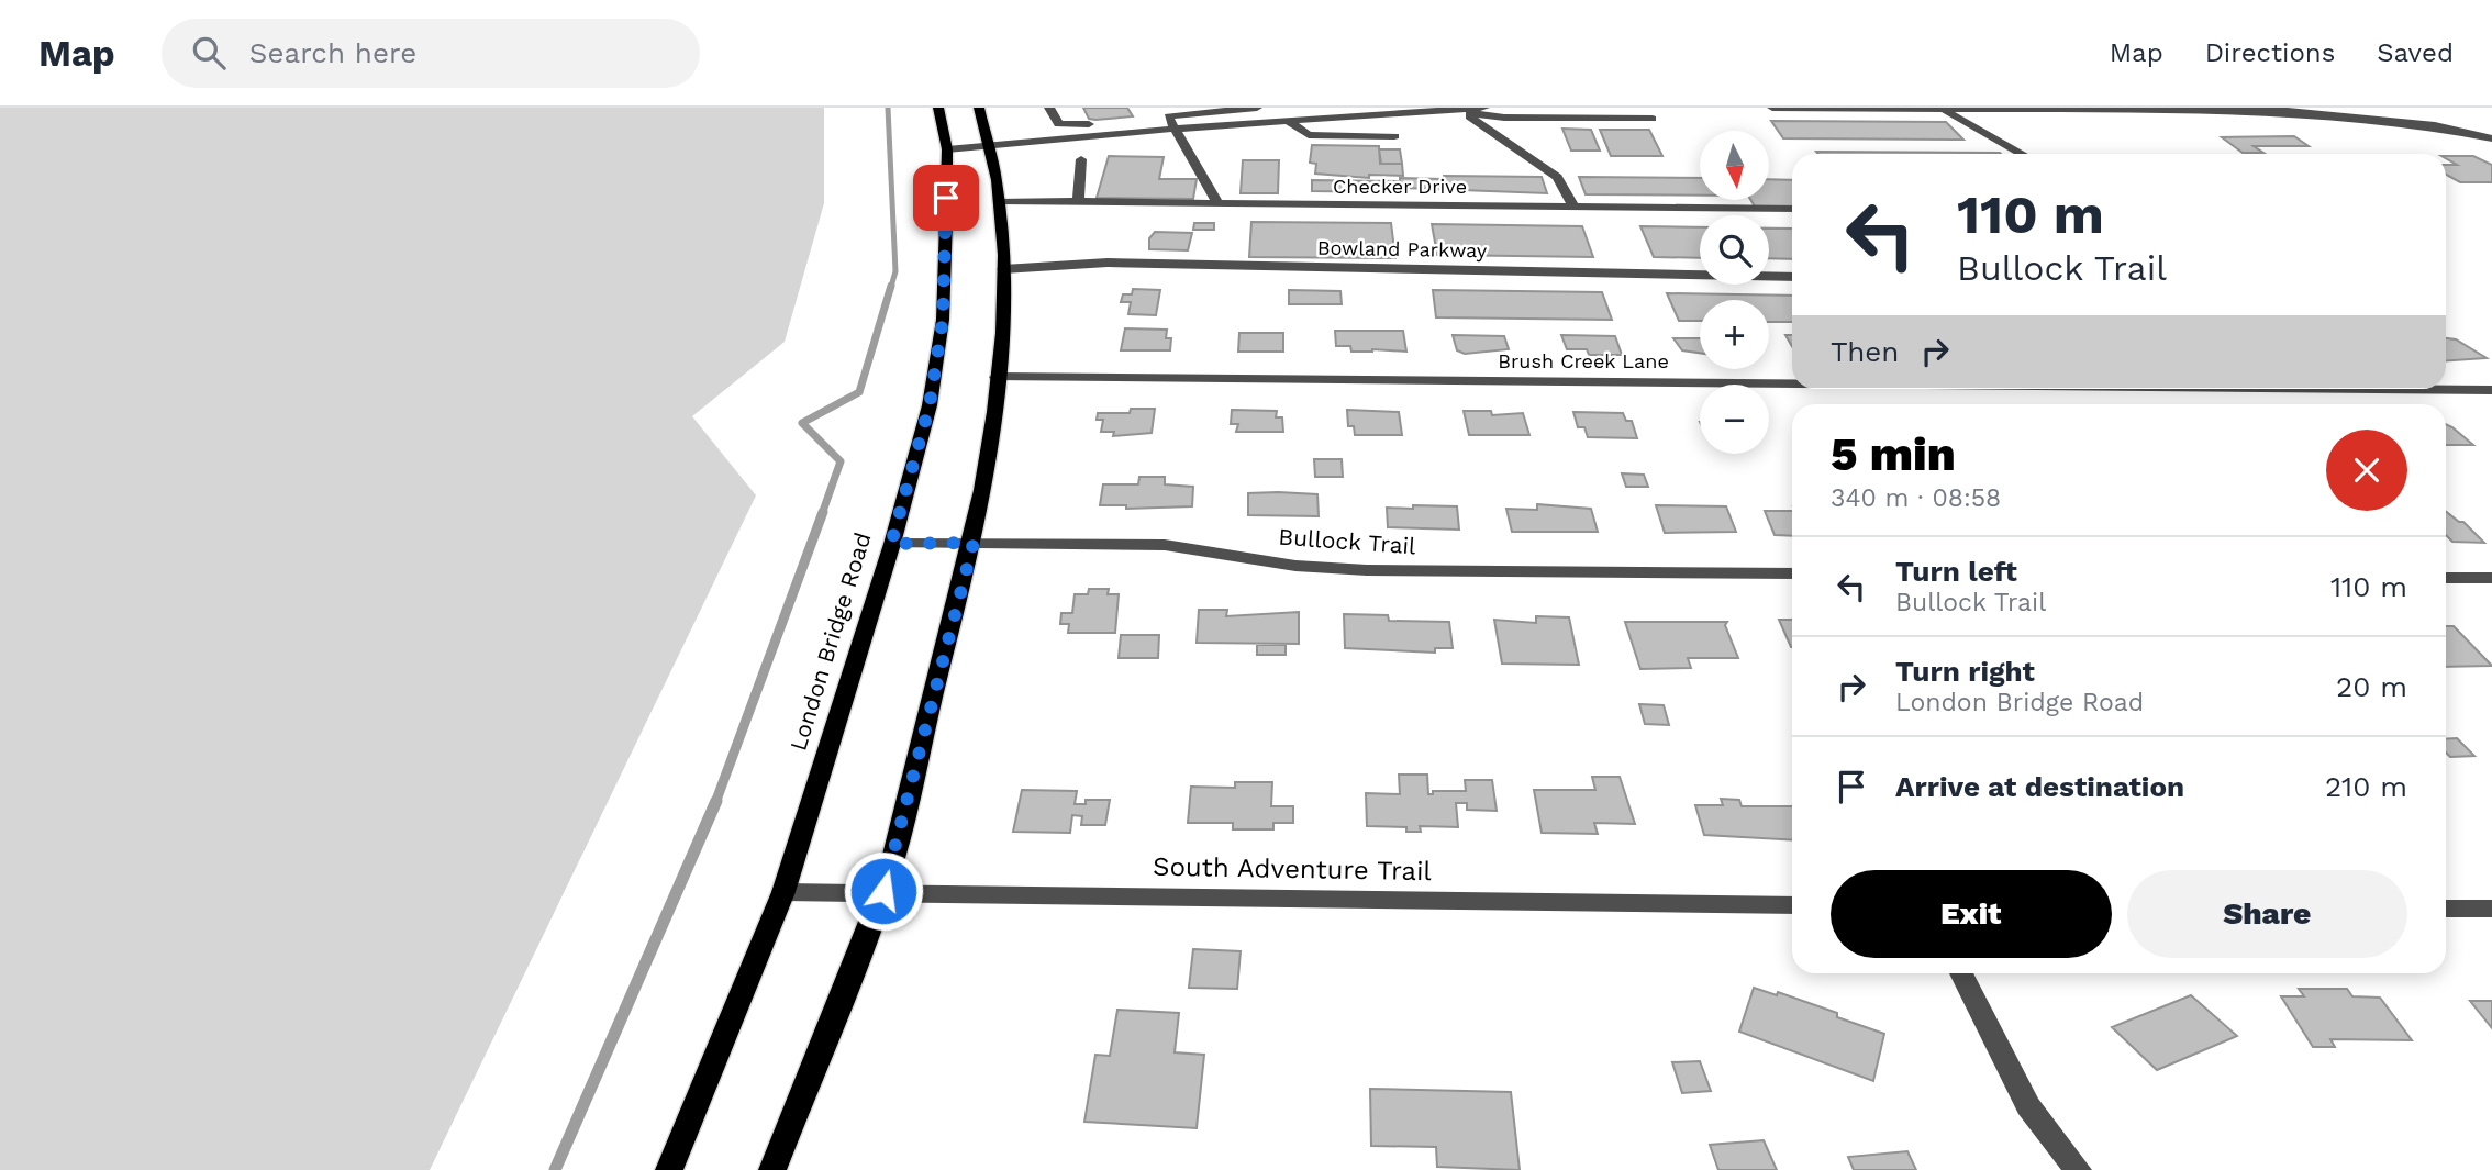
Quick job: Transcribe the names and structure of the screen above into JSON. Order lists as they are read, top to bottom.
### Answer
{
  "streets": {
    "main road": ["London Bridge Road"],
    "street": [
      "Checker Drive",
      "Bowland Parkway",
      "Brush Creek Lane",
      "Bullock Trail",
      "South Adventure Trail"
    ]
  },
  "crossings": [
    ["Bullock Trail", "London Bridge Road"],
    ["London Bridge Road", "South Adventure Trail"]
  ],
  "north": "bottom",
  "page": {
    "header": "Map",
    "search": "Search here",
    "nav": ["Map", "Directions", "Saved"],
    "map_buttons": ["+", "−"],
    "turn": ["110 m", "Bullock Trail"],
    "then": "Then",
    "heading": ["5 min", "340 m · 08:58"],
    "list": [
      {
        "name": "Turn left",
        "note": "Bullock Trail",
        "value": "110 m"
      },
      {
        "name": "Turn right",
        "note": "London Bridge Road",
        "value": "20 m"
      },
      {
        "name": "Arrive at destination",
        "value": "210 m"
      }
    ],
    "buttons": ["Exit", "Share"]
  }
}
